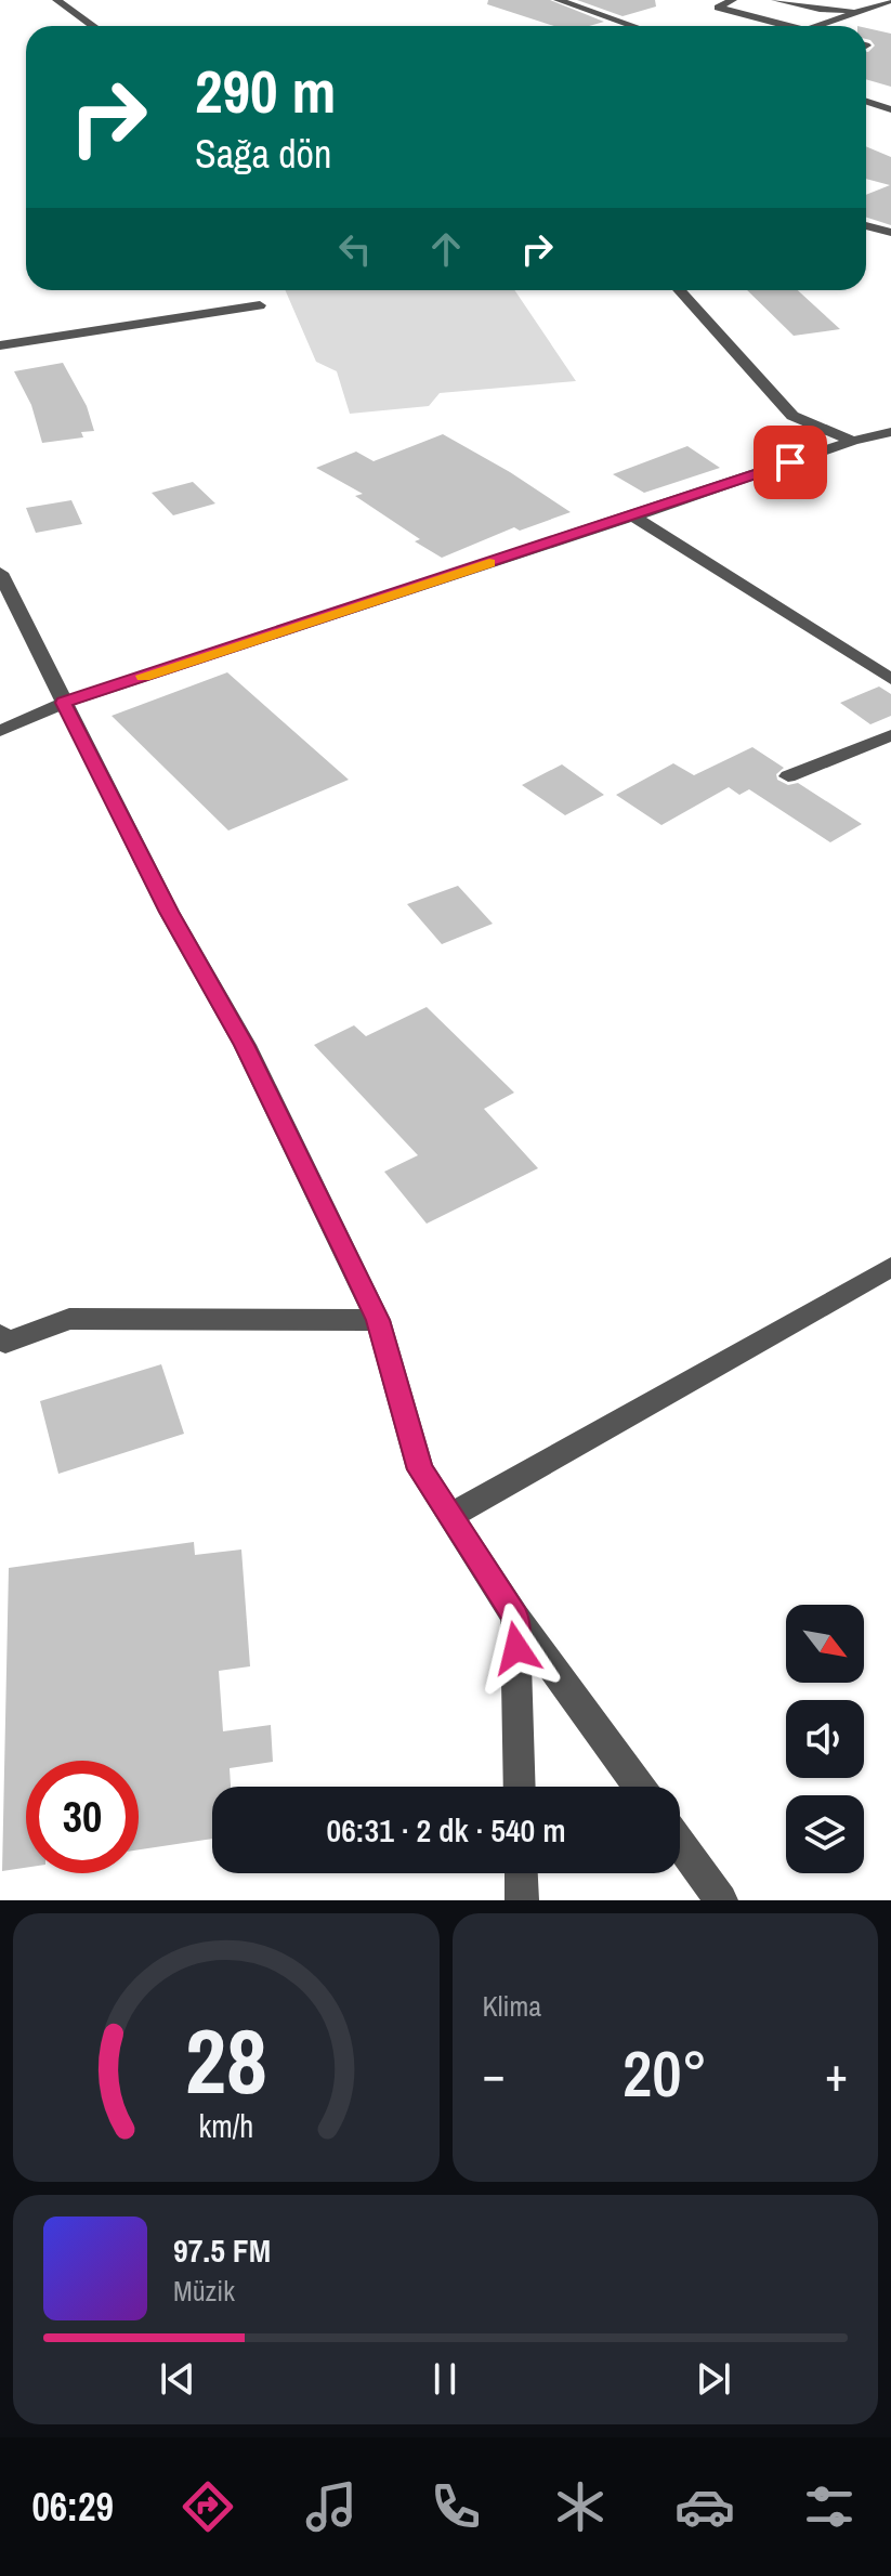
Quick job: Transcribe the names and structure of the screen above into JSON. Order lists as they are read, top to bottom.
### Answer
{
  "north": "bottom right",
  "page": {
    "turn": ["290 m", "Sağa dön"],
    "limit": "30",
    "trip": "06:31 · 2 dk · 540 m",
    "tile": "Klima",
    "heat": ["−", "20°", "+"],
    "song": ["97.5 FM", "Müzik"],
    "tabs": "06:29",
    "gauge": ["28", "km/h"]
  }
}
